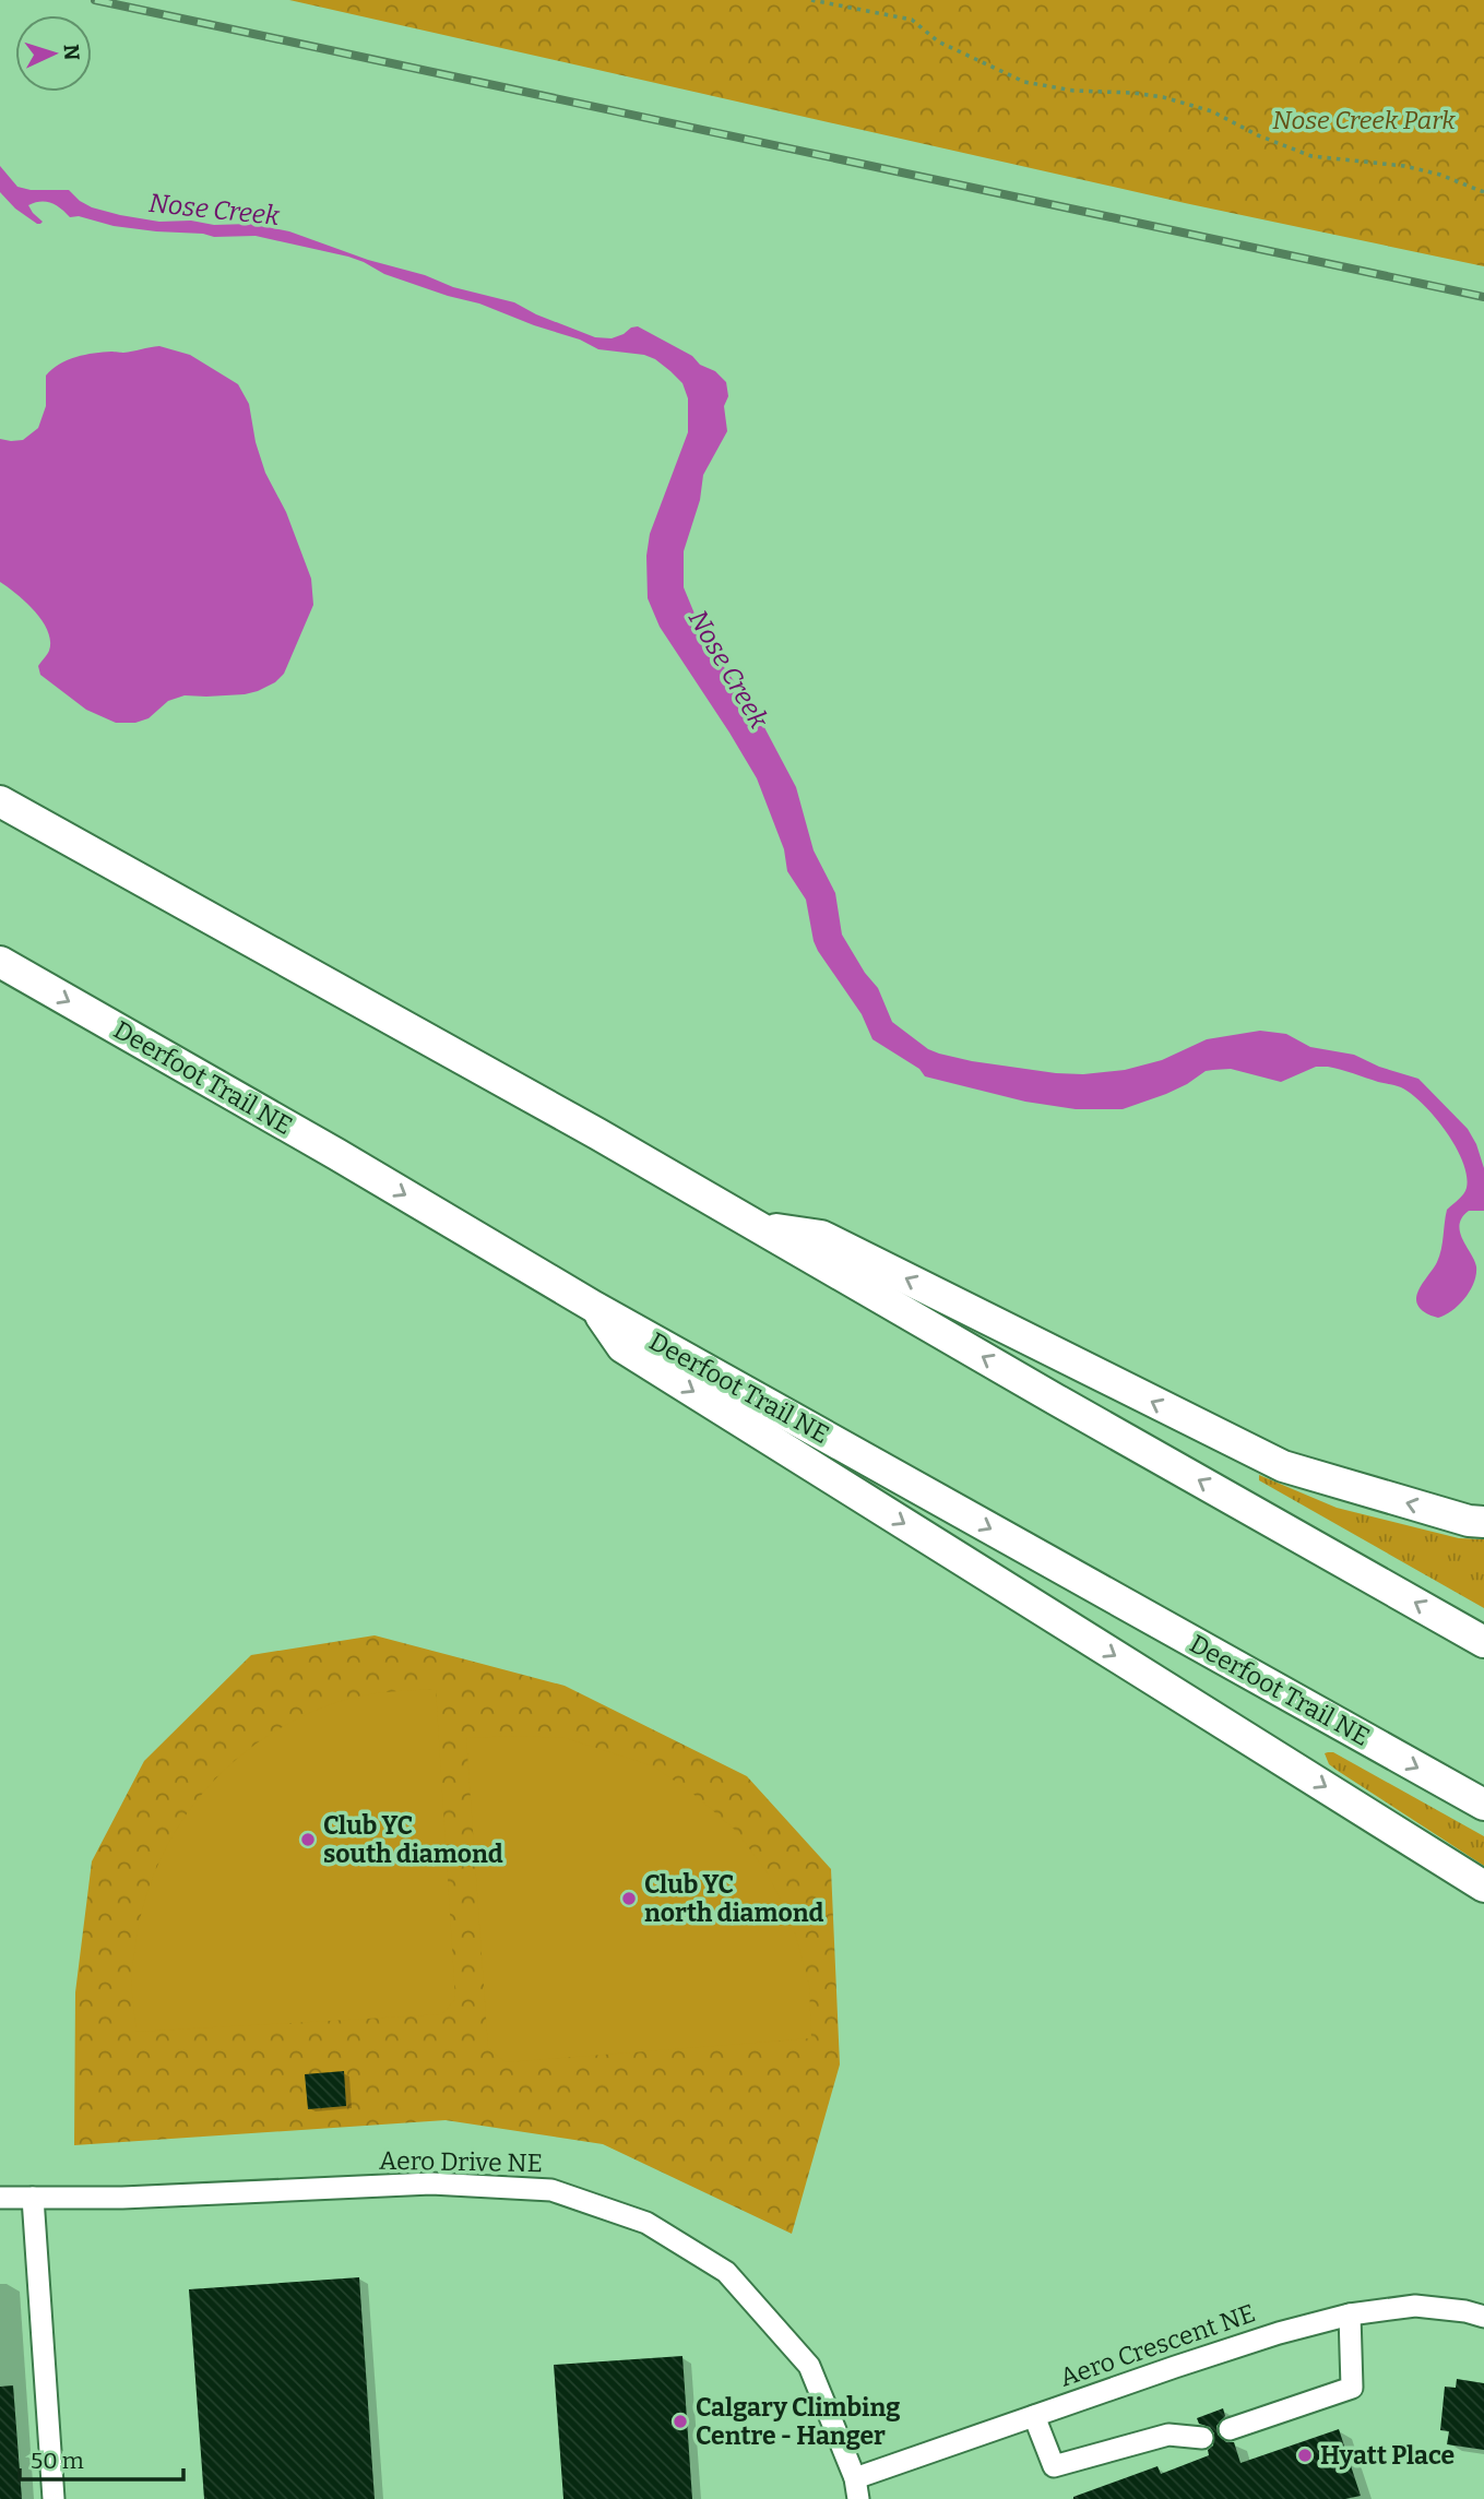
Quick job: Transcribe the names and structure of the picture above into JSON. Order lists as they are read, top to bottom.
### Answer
{
  "streets": {
    "highway": ["Deerfoot Trail NE"],
    "street": ["Aero Drive NE", "Aero Crescent NE"]
  },
  "crossings": [
    ["Aero Drive NE", "Aero Crescent NE"]
  ],
  "water": ["Nose Creek"],
  "parks": ["Nose Creek Park"],
  "places": [
    "Club YC south diamond",
    "Club YC north diamond",
    "Calgary Climbing Centre - Hanger",
    "Hyatt Place"
  ],
  "scale_bar": "50 m",
  "north": "right"
}
